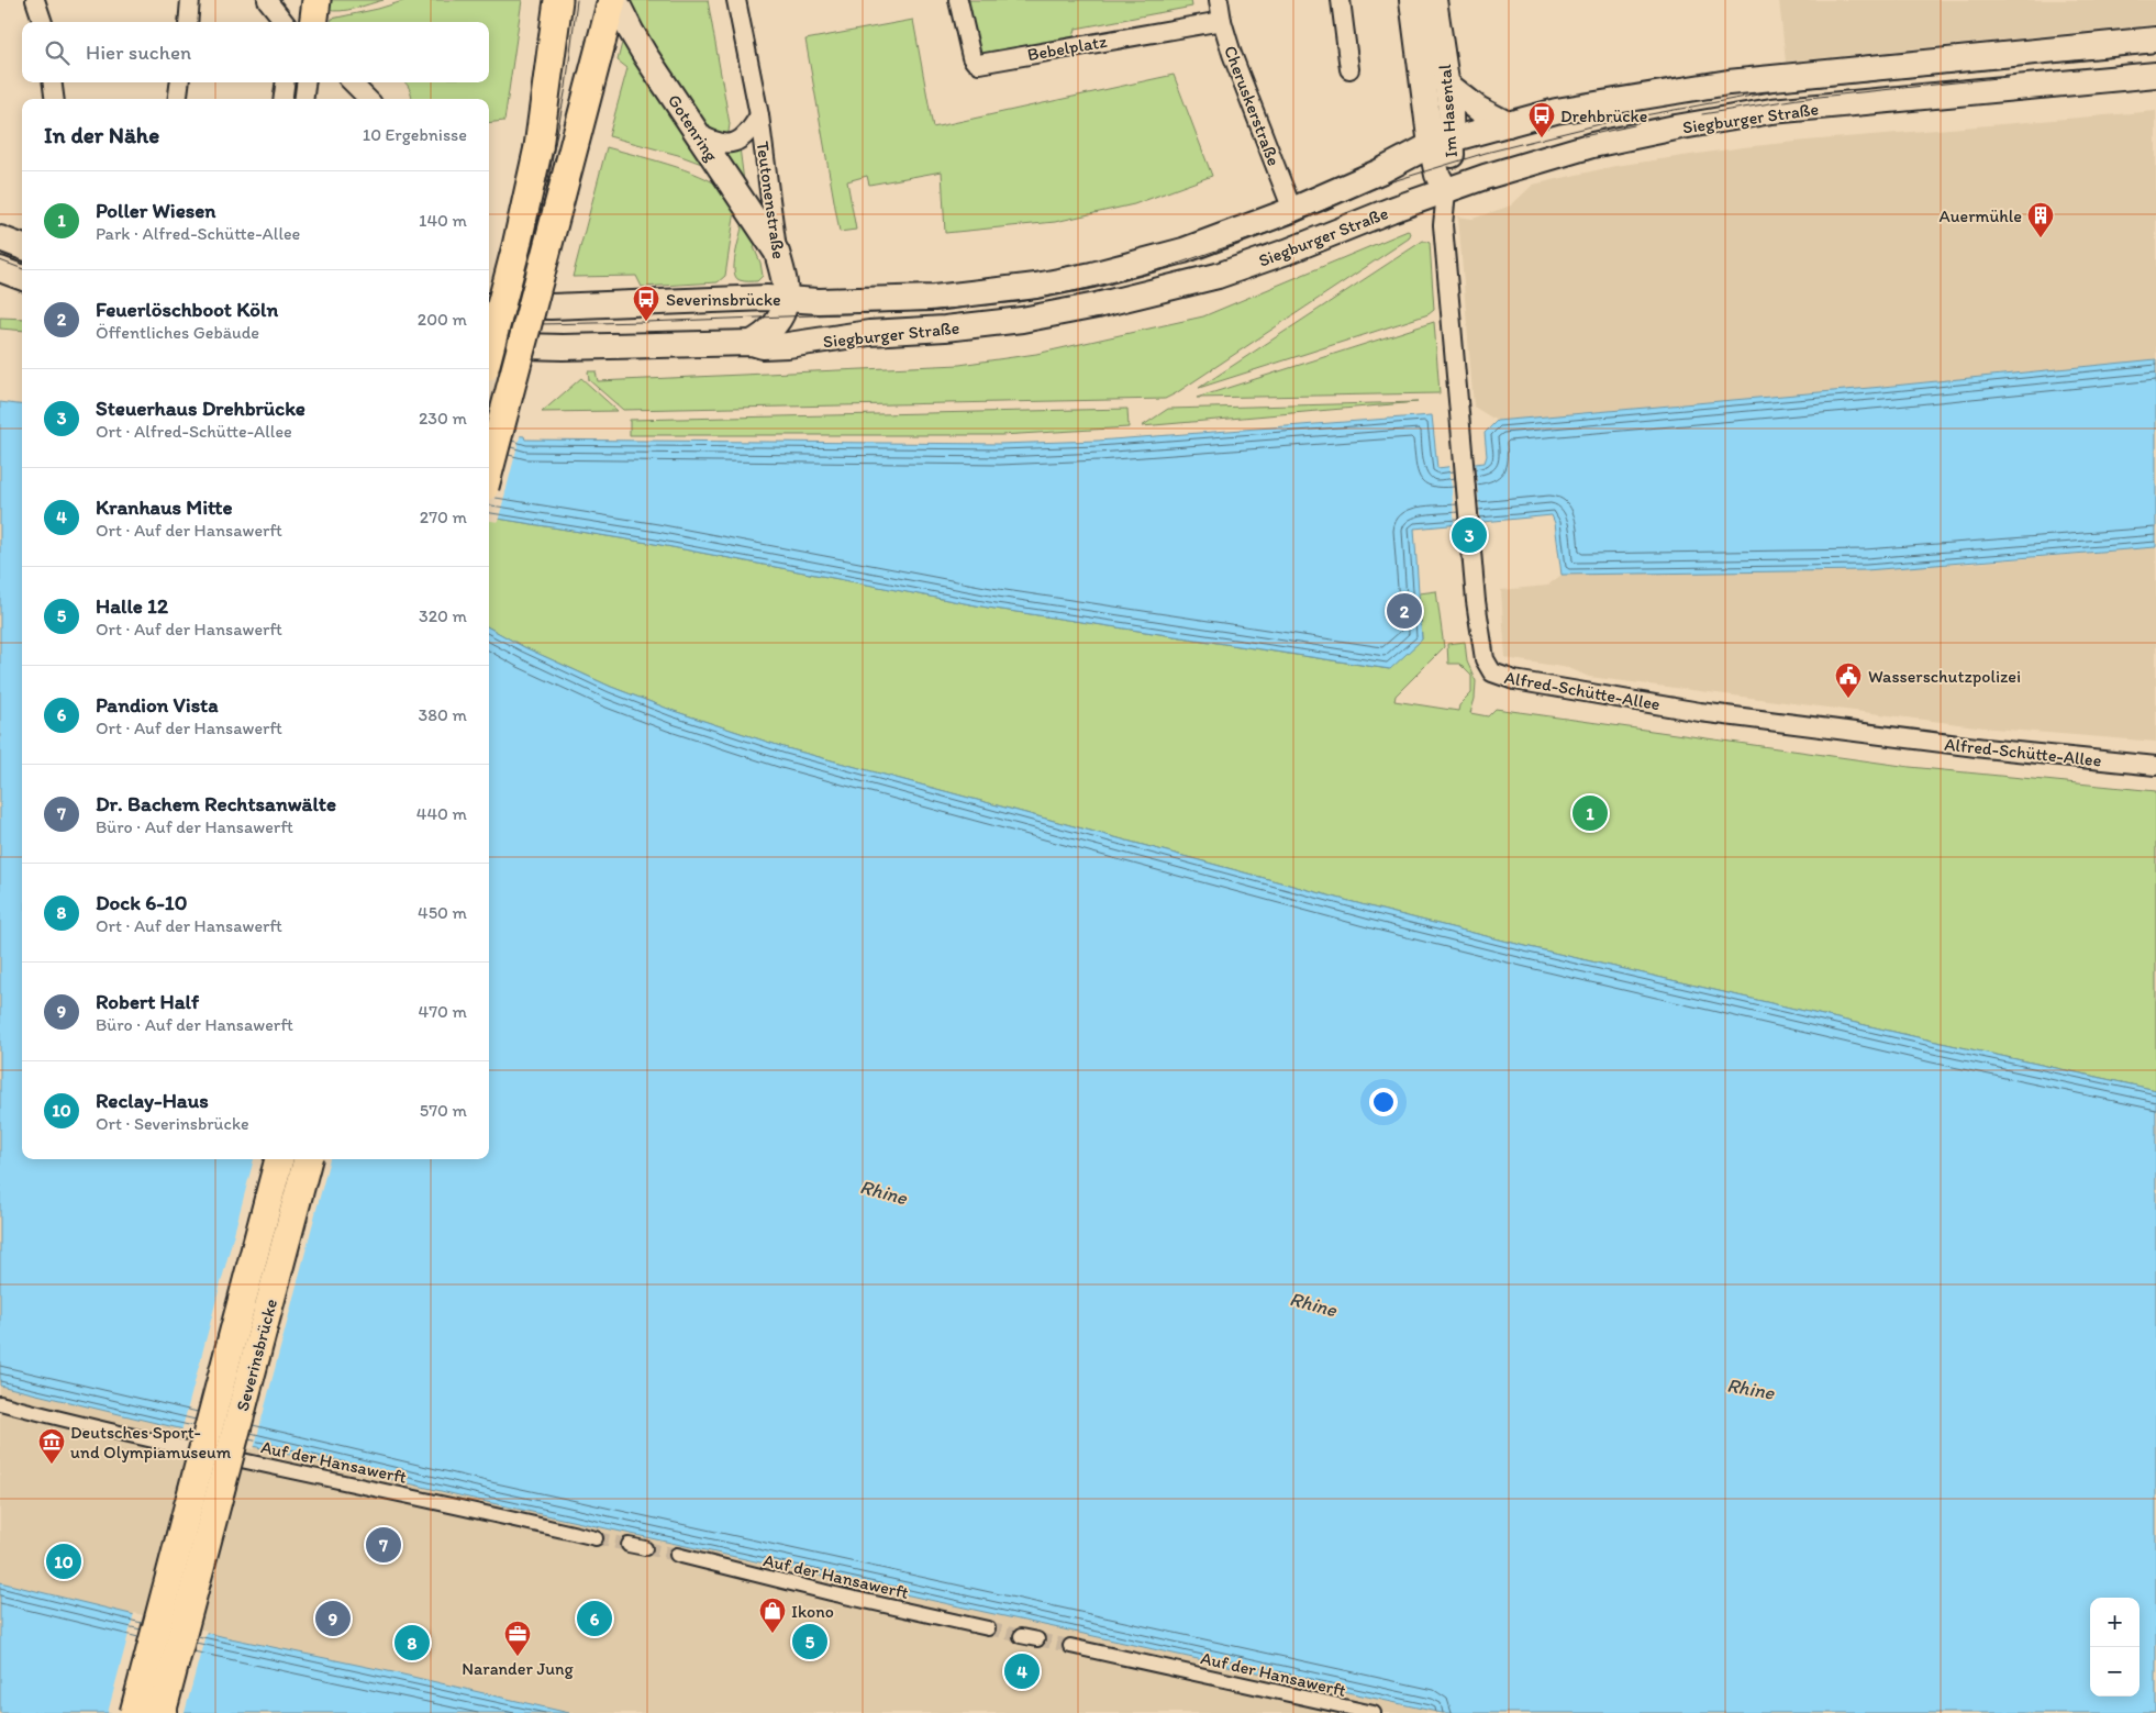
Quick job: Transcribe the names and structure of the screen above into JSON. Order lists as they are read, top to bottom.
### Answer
{
  "streets": {
    "main road": [
      "Im Hasental",
      "Siegburger Straße",
      "Gotenring",
      "Teutonenstraße",
      "Severinsbrücke"
    ],
    "street": [
      "Bebelplatz",
      "Cheruskerstraße",
      "Alfred-Schütte-Allee",
      "Auf der Hansawerft"
    ]
  },
  "crossings": [
    ["Bebelplatz", "Cheruskerstraße"],
    ["Cheruskerstraße", "Siegburger Straße"],
    ["Im Hasental", "Siegburger Straße"],
    ["Im Hasental", "Alfred-Schütte-Allee"],
    ["Siegburger Straße", "Teutonenstraße"],
    ["Siegburger Straße", "Alfred-Schütte-Allee"],
    ["Gotenring", "Teutonenstraße"]
  ],
  "water": ["Rhine"],
  "places": {
    "bus stop": ["Drehbrücke", "Severinsbrücke"],
    "building": ["Auermühle"],
    "public building": ["Wasserschutzpolizei"],
    "museum": ["Deutsches Sport- und Olympiamuseum"],
    "shop": ["Ikono"],
    "office": ["Narander Jung"]
  },
  "page": {
    "search": "Hier suchen",
    "heading": ["In der Nähe", "10 Ergebnisse"],
    "list": [
      {
        "mark": "1",
        "name": "Poller Wiesen",
        "note": "Park · Alfred-Schütte-Allee",
        "value": "140 m"
      },
      {
        "mark": "2",
        "name": "Feuerlöschboot Köln",
        "note": "Öffentliches Gebäude",
        "value": "200 m"
      },
      {
        "mark": "3",
        "name": "Steuerhaus Drehbrücke",
        "note": "Ort · Alfred-Schütte-Allee",
        "value": "230 m"
      },
      {
        "mark": "4",
        "name": "Kranhaus Mitte",
        "note": "Ort · Auf der Hansawerft",
        "value": "270 m"
      },
      {
        "mark": "5",
        "name": "Halle 12",
        "note": "Ort · Auf der Hansawerft",
        "value": "320 m"
      },
      {
        "mark": "6",
        "name": "Pandion Vista",
        "note": "Ort · Auf der Hansawerft",
        "value": "380 m"
      },
      {
        "mark": "7",
        "name": "Dr. Bachem Rechtsanwälte",
        "note": "Büro · Auf der Hansawerft",
        "value": "440 m"
      },
      {
        "mark": "8",
        "name": "Dock 6-10",
        "note": "Ort · Auf der Hansawerft",
        "value": "450 m"
      },
      {
        "mark": "9",
        "name": "Robert Half",
        "note": "Büro · Auf der Hansawerft",
        "value": "470 m"
      },
      {
        "mark": "10",
        "name": "Reclay-Haus",
        "note": "Ort · Severinsbrücke",
        "value": "570 m"
      }
    ],
    "pins": [
      "3",
      "2",
      "1",
      "7",
      "10",
      "6",
      "9",
      "5",
      "8",
      "4"
    ],
    "map_buttons": ["+", "−"]
  }
}
